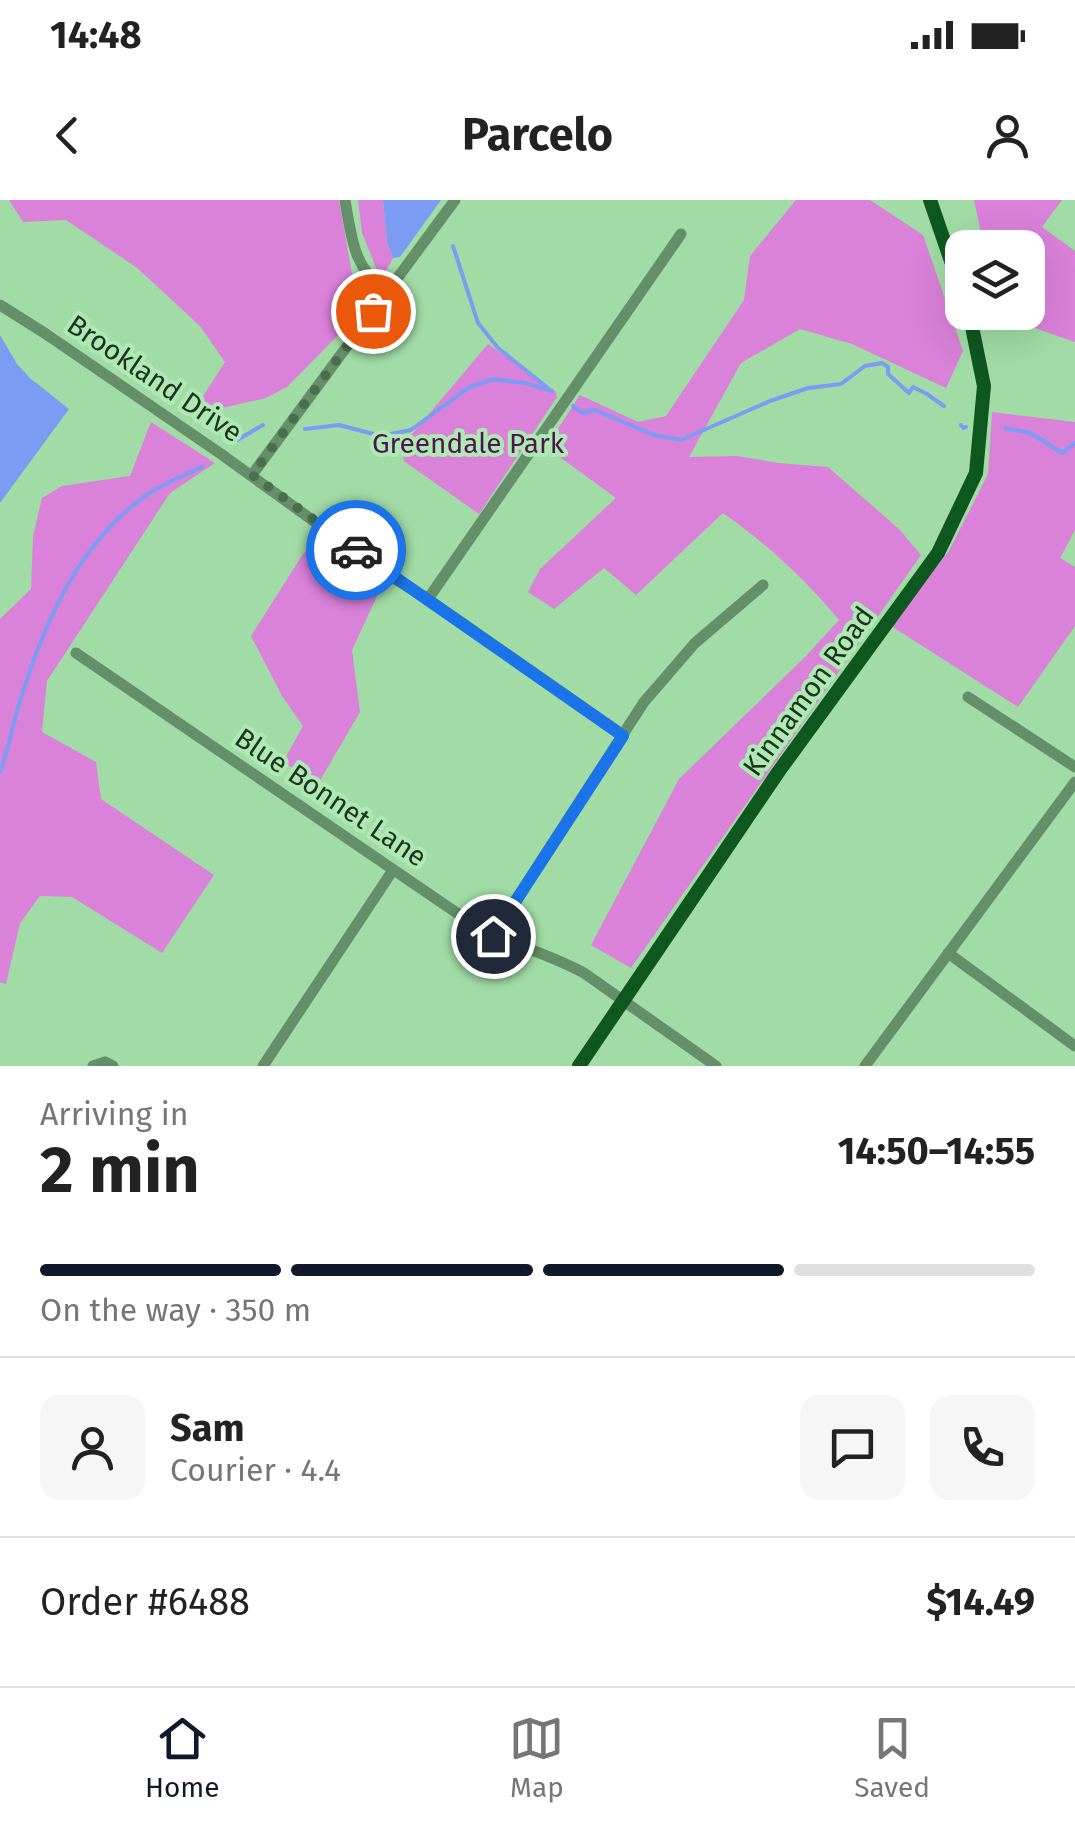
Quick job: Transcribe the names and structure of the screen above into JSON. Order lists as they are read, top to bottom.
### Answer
{
  "streets": {
    "main road": ["Kinnamon Road"],
    "street": ["Brookland Drive", "Blue Bonnet Lane"]
  },
  "crossings": [
    ["Kinnamon Road", "Blue Bonnet Lane"]
  ],
  "parks": ["Greendale Park"],
  "page": {
    "status": "14:48",
    "header": "Parcelo",
    "heading": ["2 min", "Arriving in", "14:50–14:55"],
    "panel": [
      "Sam",
      "Courier · 4.4",
      "Order #6488",
      "$14.49"
    ],
    "bar": "On the way · 350 m",
    "tabs": ["Home", "Map", "Saved"]
  }
}
